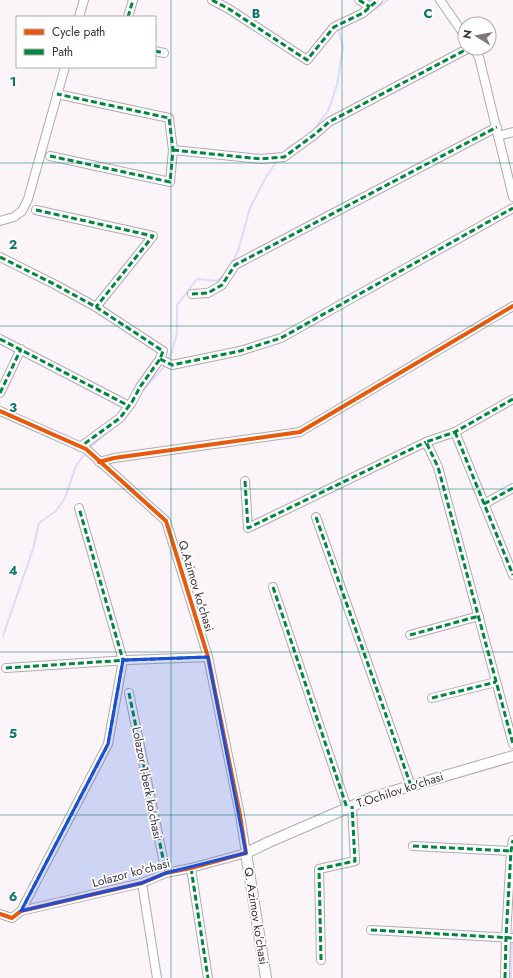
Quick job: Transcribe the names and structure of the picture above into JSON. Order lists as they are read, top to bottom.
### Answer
{
  "streets": {
    "main road": ["T.Ochilov ko'chasi", "Q. Azimov ko'chasi"],
    "street": ["Q.Azimov ko'chasi", "Lolazor 1-berk ko'chasi", "Lolazor ko'chasi"]
  },
  "crossings": [
    ["Q.Azimov ko'chasi", "T.Ochilov ko'chasi"],
    ["Q.Azimov ko'chasi", "Lolazor ko'chasi"],
    ["Q.Azimov ko'chasi", "Q. Azimov ko'chasi"],
    ["Lolazor 1-berk ko'chasi", "Lolazor ko'chasi"],
    ["T.Ochilov ko'chasi", "Lolazor ko'chasi"],
    ["T.Ochilov ko'chasi", "Q. Azimov ko'chasi"],
    ["Lolazor ko'chasi", "Q. Azimov ko'chasi"]
  ],
  "legend": ["Cycle path", "Path"],
  "north": "left",
  "grid": {
    "columns": ["B", "C"],
    "rows": [
      "1",
      "2",
      "3",
      "4",
      "5",
      "6"
    ]
  }
}
